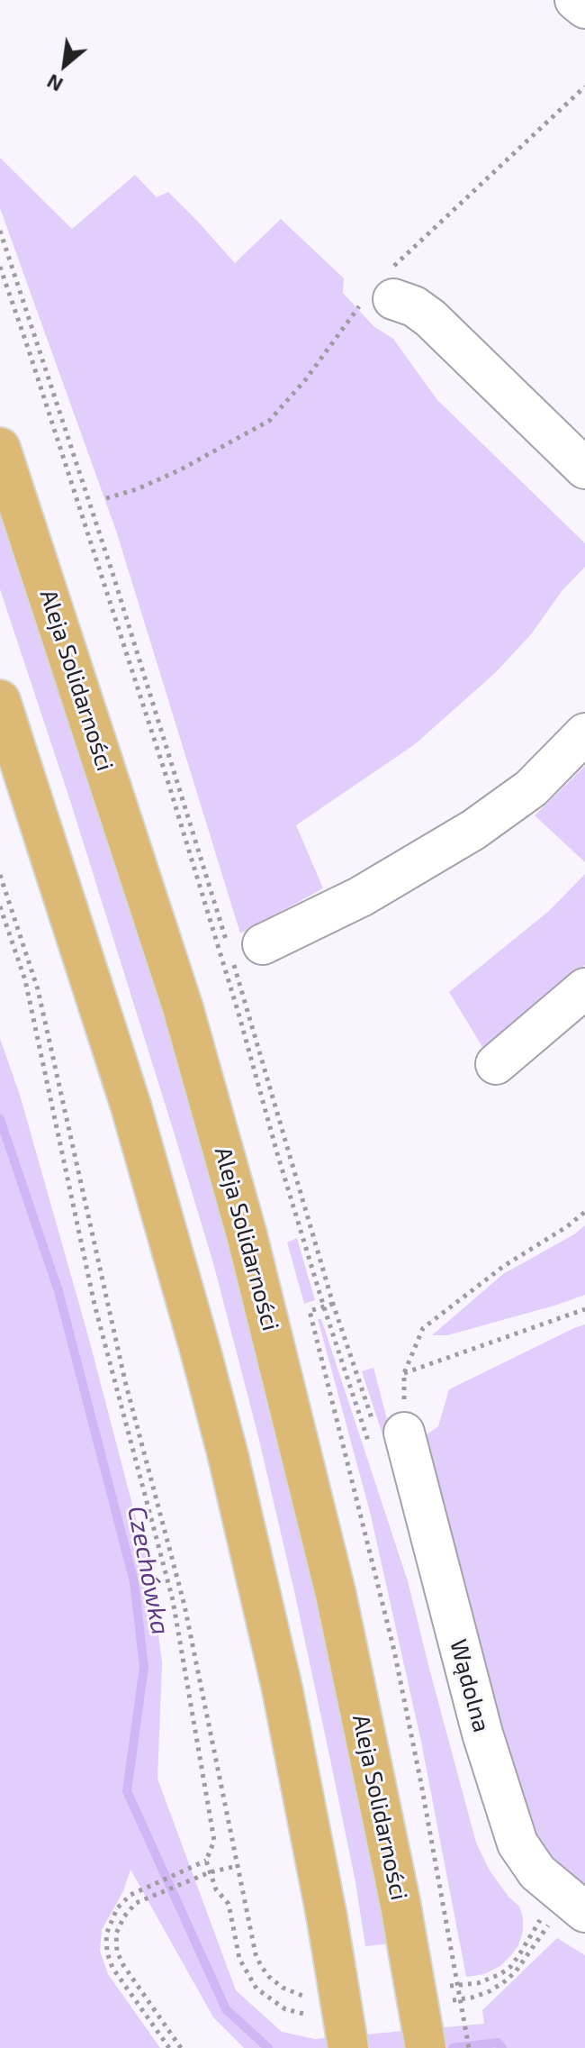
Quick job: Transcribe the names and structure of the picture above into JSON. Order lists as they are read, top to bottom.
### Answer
{
  "streets": {
    "main road": ["Aleja Solidarności"],
    "street": ["Wądolna"]
  },
  "water": ["Czechówka"],
  "north": "bottom left"
}
